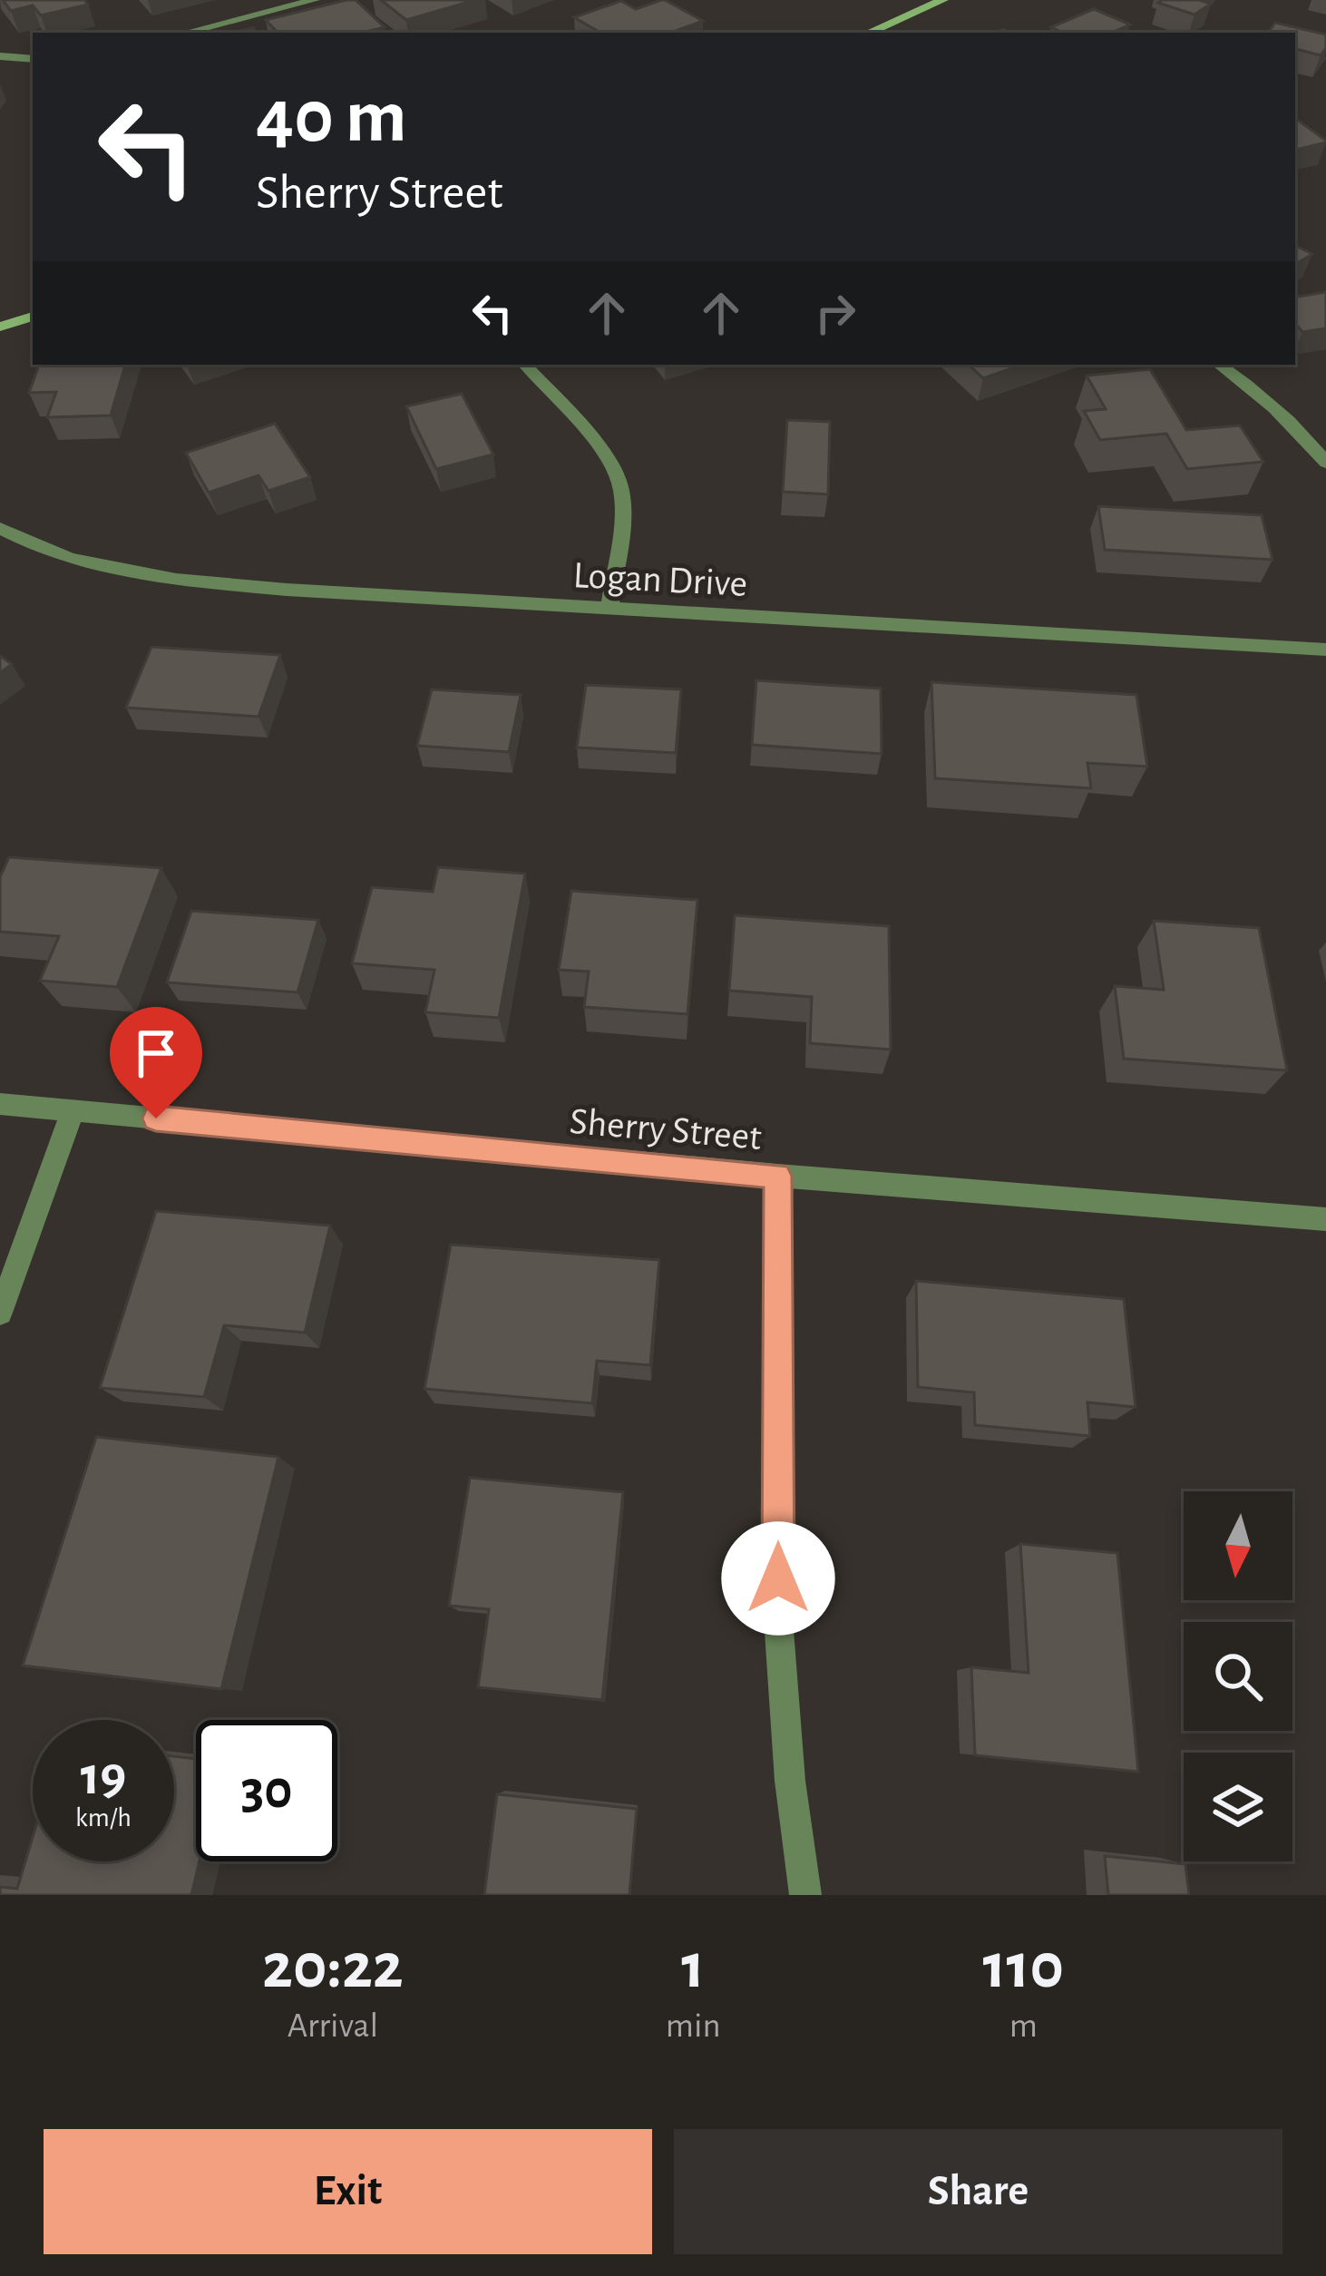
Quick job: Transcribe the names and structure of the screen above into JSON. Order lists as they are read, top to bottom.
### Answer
{
  "streets": {
    "street": ["Logan Drive", "Sherry Street"]
  },
  "north": "bottom",
  "page": {
    "turn": ["40 m", "Sherry Street"],
    "speed": "19 km/h",
    "limit": "30",
    "eta": [
      "20:22",
      "Arrival",
      "1",
      "min",
      "110",
      "m"
    ],
    "buttons": ["Exit", "Share"]
  }
}
